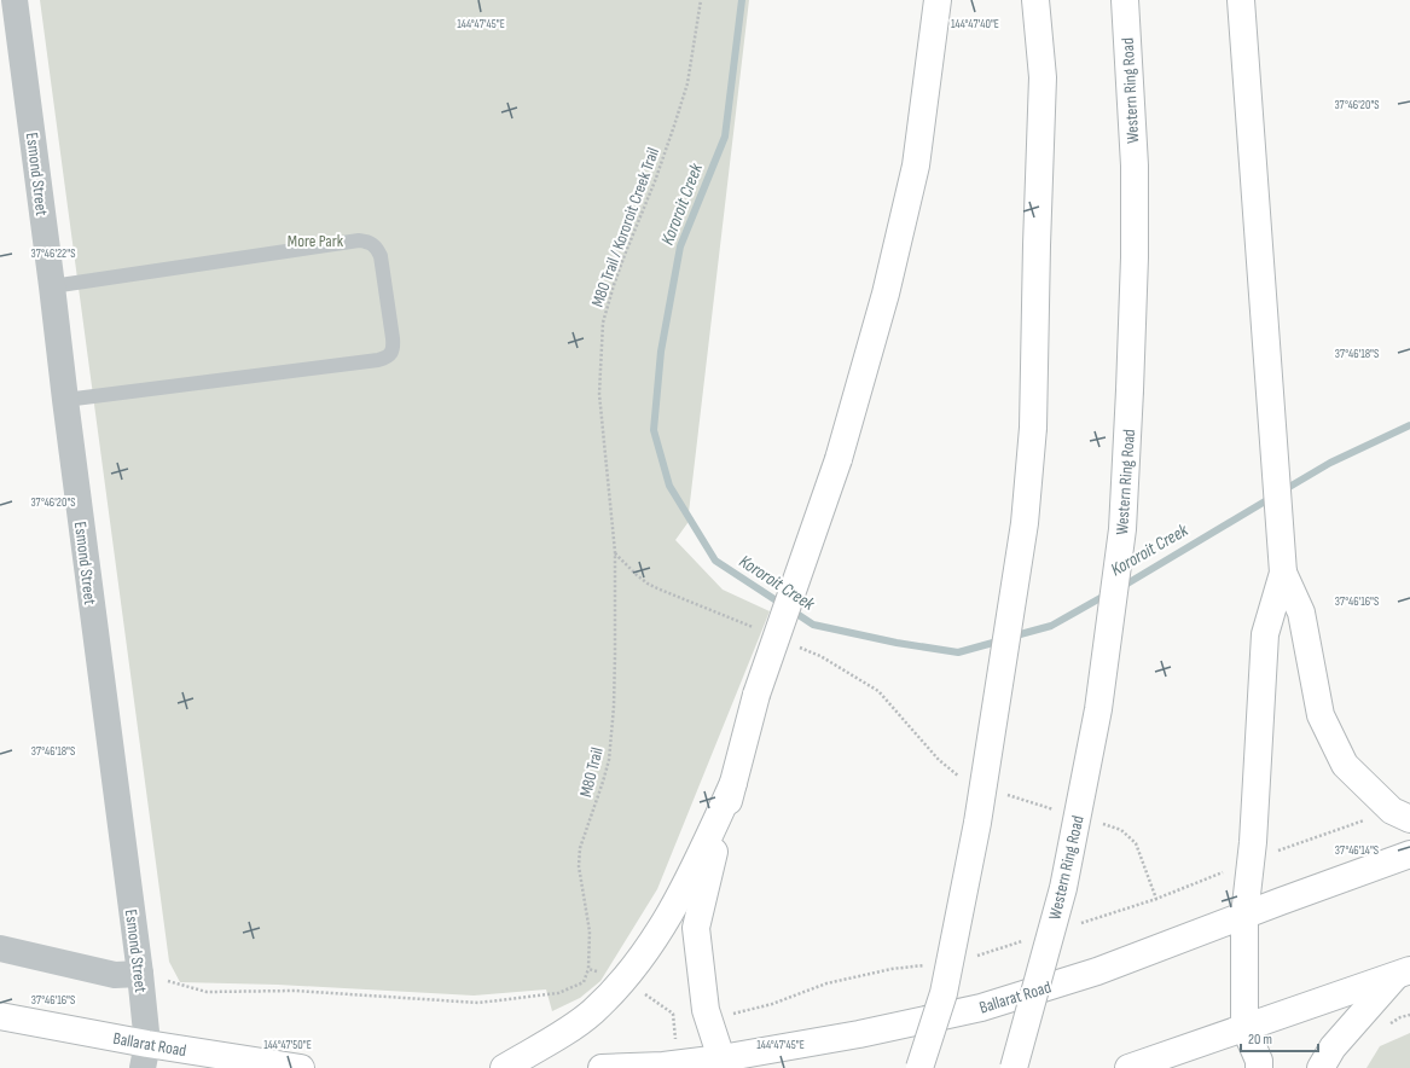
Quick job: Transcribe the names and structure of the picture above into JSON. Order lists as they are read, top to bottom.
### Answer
{
  "streets": {
    "highway": ["Western Ring Road", "Ballarat Road"],
    "street": ["Esmond Street"],
    "path": ["M80 Trail / Kororoit Creek Trail", "M80 Trail"]
  },
  "crossings": [
    ["Esmond Street", "Ballarat Road"],
    ["M80 Trail / Kororoit Creek Trail", "M80 Trail"]
  ],
  "water": ["Kororoit Creek"],
  "parks": ["More Park"],
  "scale_bar": "20 m",
  "coordinates": [
    "144°47'45\"E",
    "144°47'40\"E",
    "37°46'20\"S",
    "37°46'22\"S",
    "37°46'18\"S",
    "37°46'16\"S",
    "37°46'14\"S",
    "144°47'50\"E"
  ]
}
